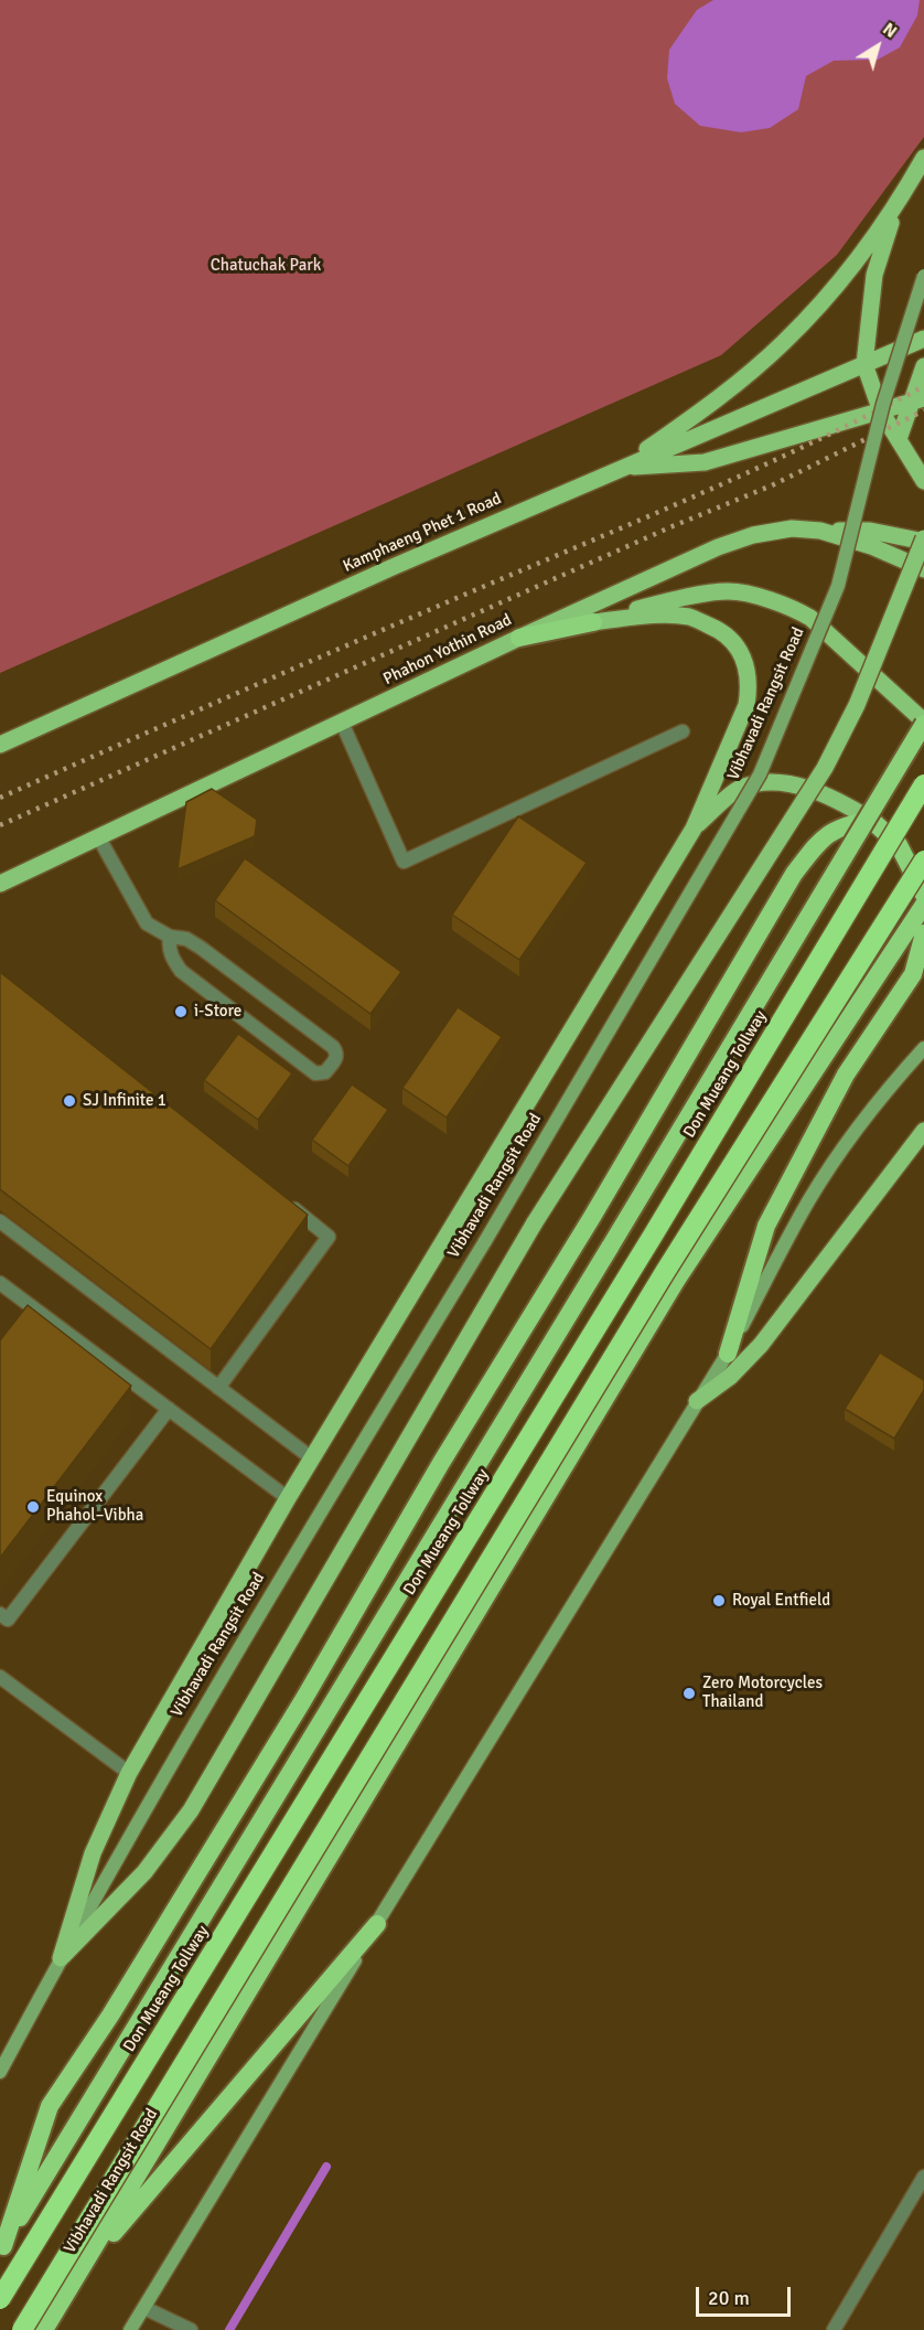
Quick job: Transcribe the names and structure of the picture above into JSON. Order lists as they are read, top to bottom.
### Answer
{
  "streets": {
    "highway": ["Vibhavadi Rangsit Road", "Don Mueang Tollway"],
    "main road": ["Kamphaeng Phet 1 Road", "Phahon Yothin Road"]
  },
  "parks": ["Chatuchak Park"],
  "places": [
    "i-Store",
    "SJ Infinite 1",
    "Equinox Phahol–Vibha",
    "Royal Entfield",
    "Zero Motorcycles Thailand"
  ],
  "scale_bar": "20 m",
  "north": "top right"
}
